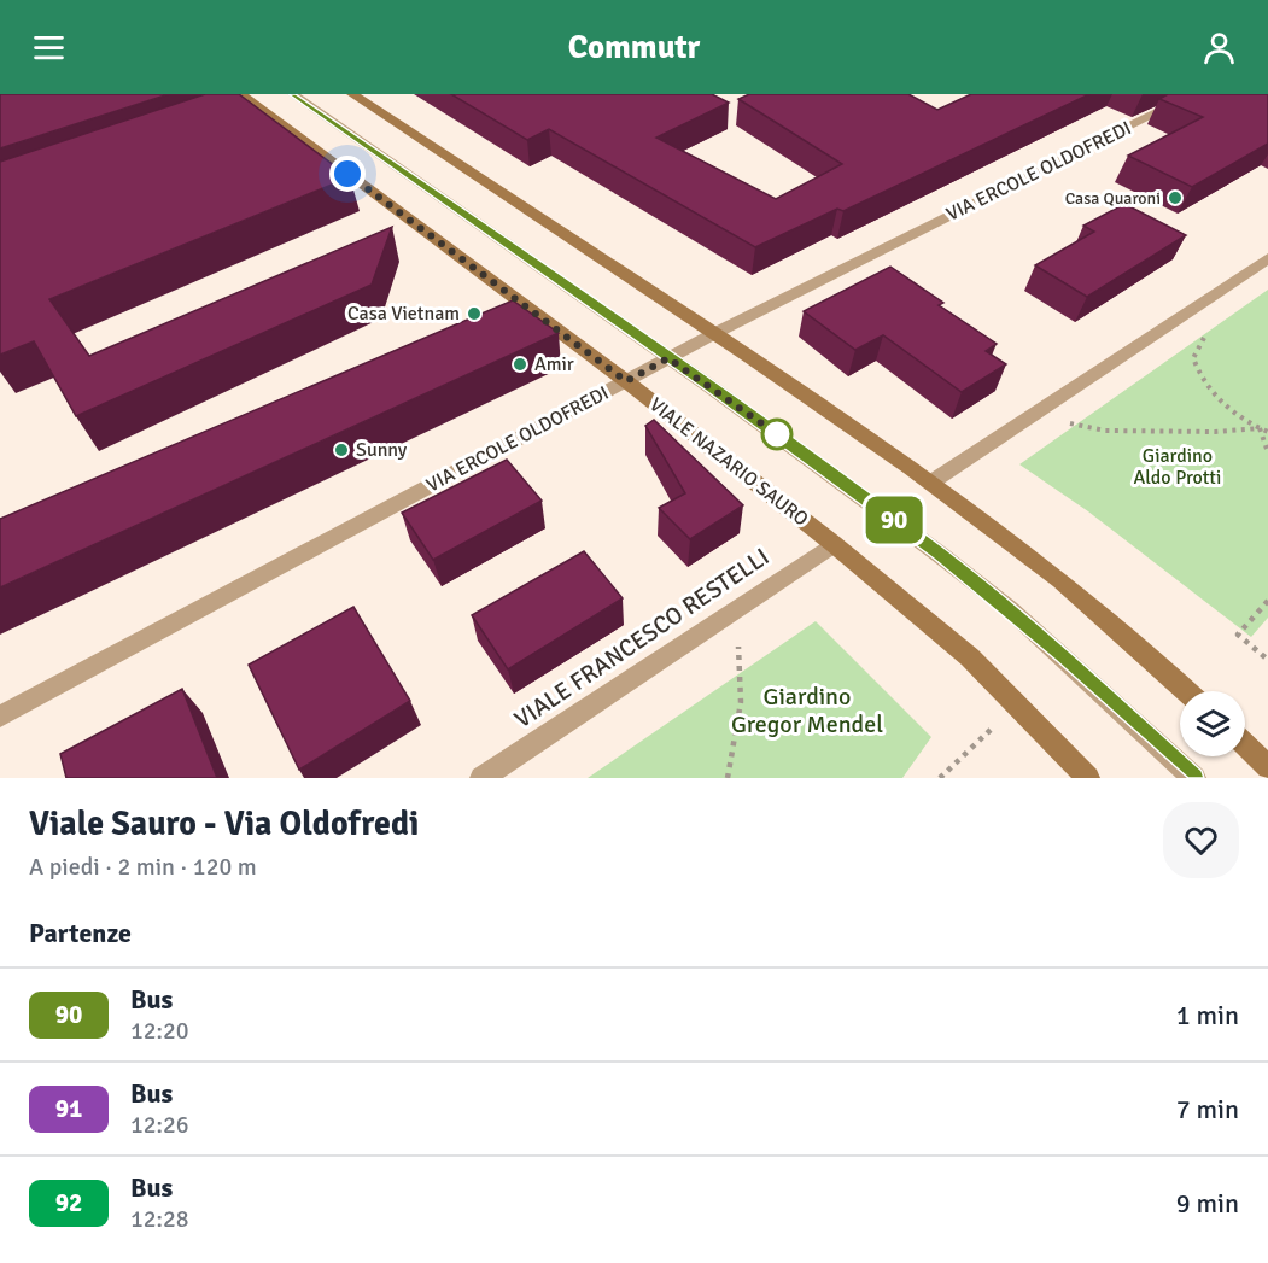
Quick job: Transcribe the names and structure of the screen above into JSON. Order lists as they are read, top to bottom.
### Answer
{
  "streets": {
    "main road": ["VIALE NAZARIO SAURO"],
    "street": ["VIA ERCOLE OLDOFREDI", "VIALE FRANCESCO RESTELLI"]
  },
  "crossings": [
    ["VIA ERCOLE OLDOFREDI", "VIALE NAZARIO SAURO"],
    ["VIALE NAZARIO SAURO", "VIALE FRANCESCO RESTELLI"]
  ],
  "parks": ["Giardino Aldo Protti", "Giardino Gregor Mendel"],
  "places": [
    "Casa Quaroni",
    "Casa Vietnam",
    "Amir",
    "Sunny"
  ],
  "lines": ["bus line 90"],
  "page": {
    "header": "Commutr",
    "on_map": "90",
    "heading": [
      ["Viale Sauro - Via Oldofredi", "A piedi · 2 min · 120 m"],
      "Partenze"
    ],
    "list": [
      {
        "mark": "90",
        "name": "Bus",
        "note": "12:20",
        "value": "1 min"
      },
      {
        "mark": "91",
        "name": "Bus",
        "note": "12:26",
        "value": "7 min"
      },
      {
        "mark": "92",
        "name": "Bus",
        "note": "12:28",
        "value": "9 min"
      }
    ]
  }
}
